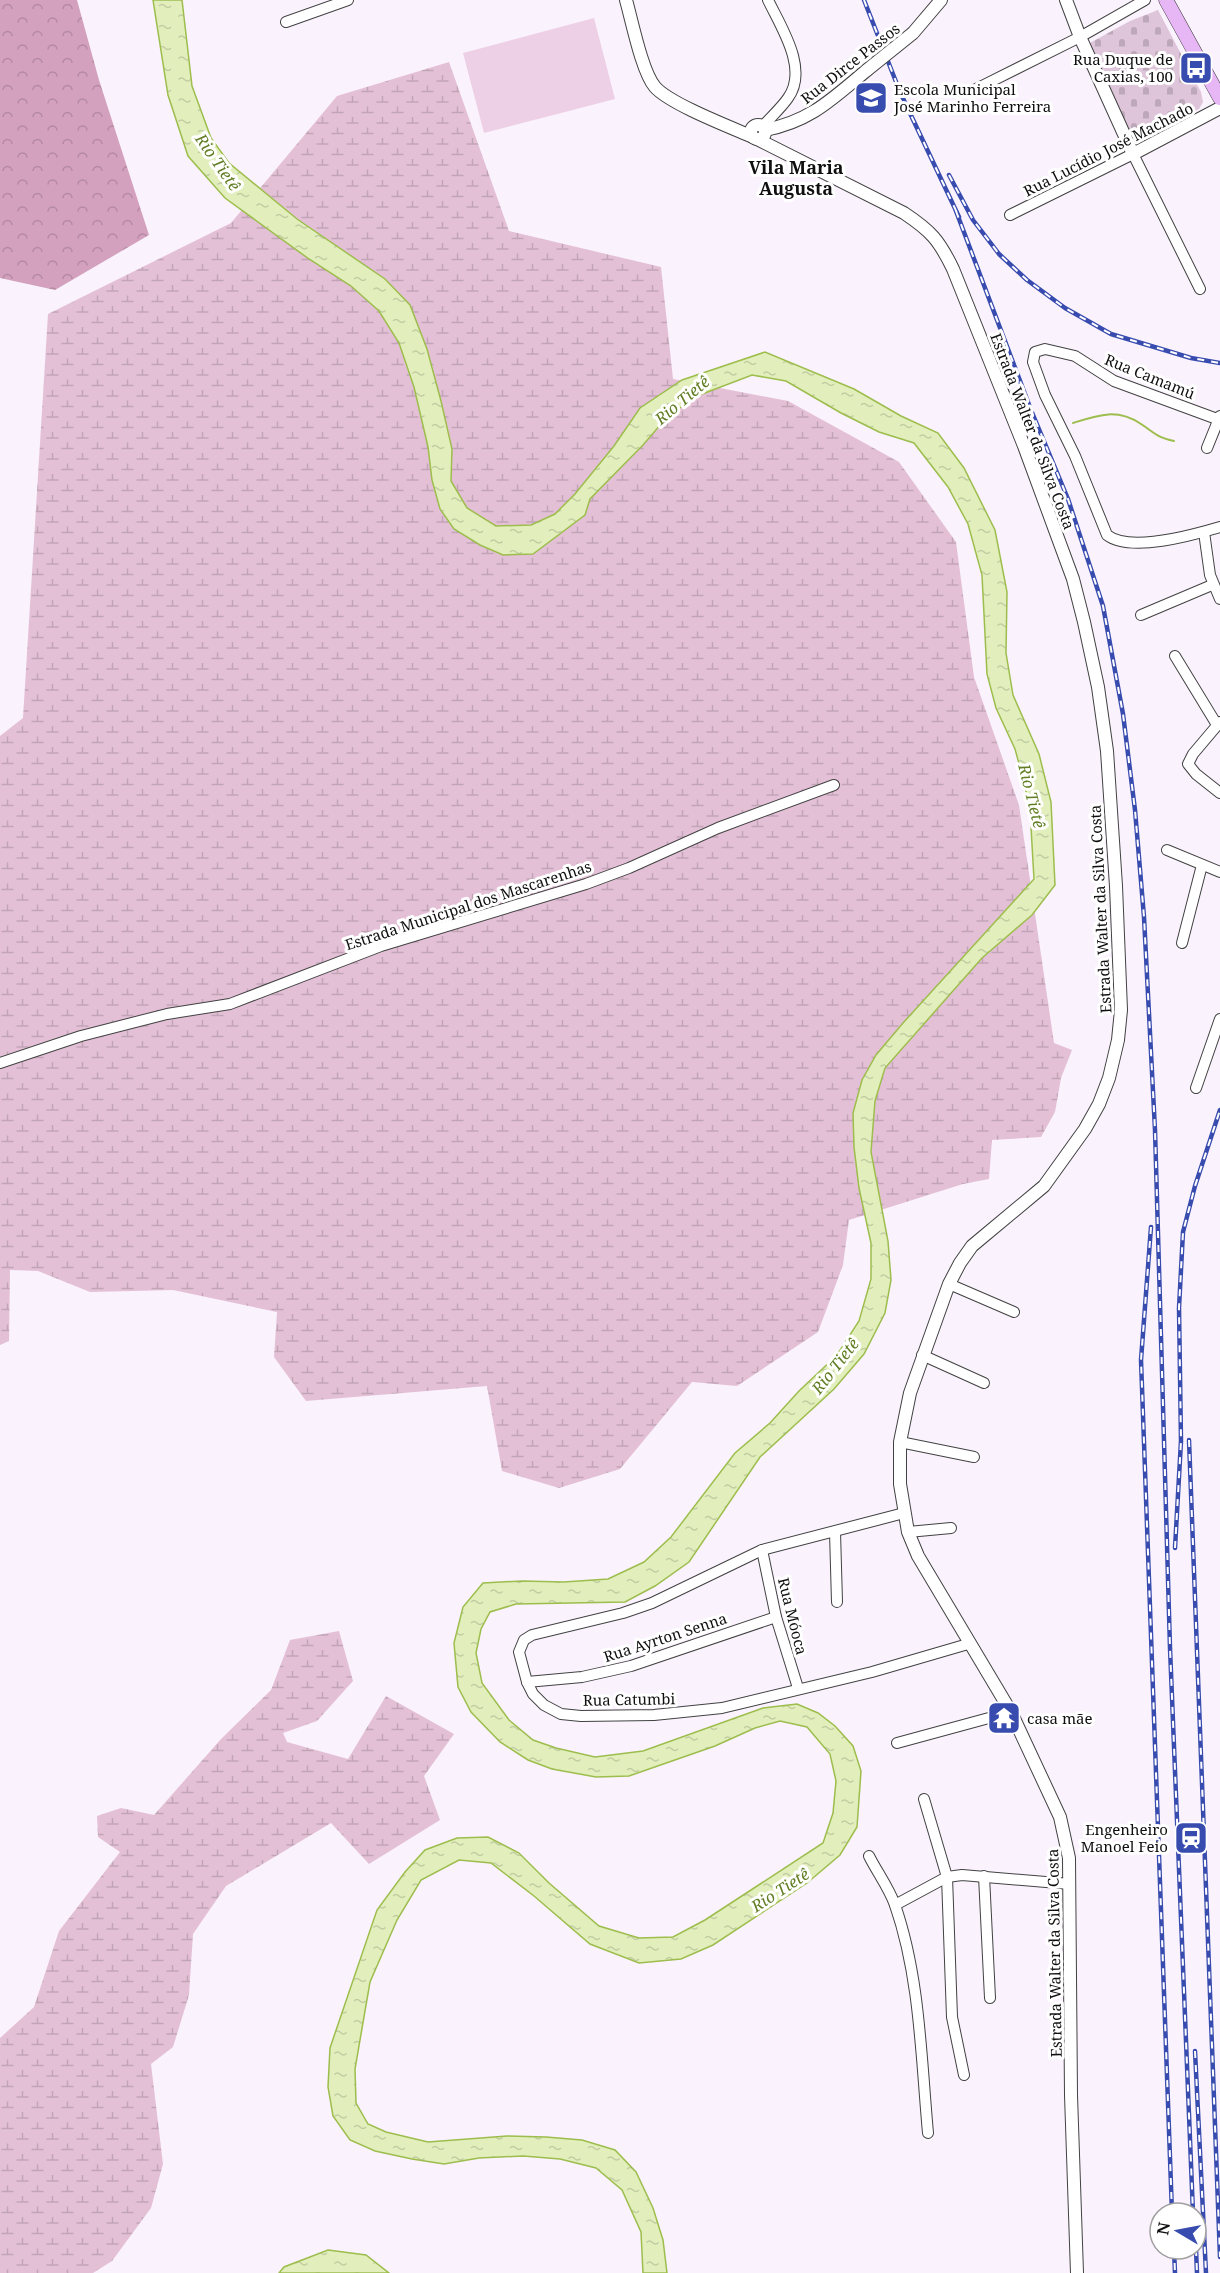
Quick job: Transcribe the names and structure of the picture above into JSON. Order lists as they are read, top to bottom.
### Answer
{
  "streets": {
    "street": [
      "Rua Dirce Passos",
      "Rua Lucídio José Machado",
      "Rua Camamú",
      "Estrada Walter da Silva Costa",
      "Estrada Municipal dos Mascarenhas",
      "Rua Móoca",
      "Rua Ayrton Senna",
      "Rua Catumbi"
    ]
  },
  "crossings": [
    ["Rua Dirce Passos", "Estrada Walter da Silva Costa"],
    ["Estrada Walter da Silva Costa", "Rua Catumbi"],
    ["Rua Móoca", "Rua Ayrton Senna"],
    ["Rua Móoca", "Rua Catumbi"],
    ["Rua Ayrton Senna", "Rua Catumbi"]
  ],
  "districts": ["Vila Maria Augusta"],
  "water": ["Rio Tietê"],
  "places": {
    "bus stop": ["Rua Duque de Caxias, 100"],
    "school or university": ["Escola Municipal José Marinho Ferreira"],
    "temple": ["casa mãe"],
    "station": ["Engenheiro Manoel Feio"]
  },
  "north": "left"
}
